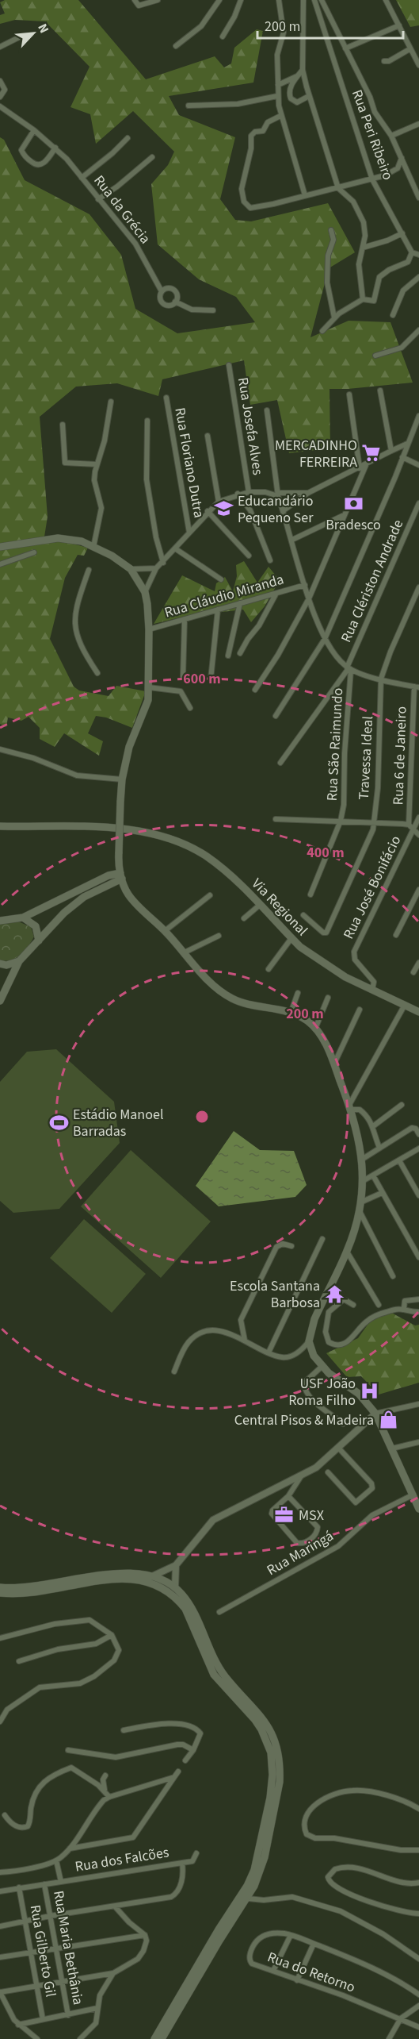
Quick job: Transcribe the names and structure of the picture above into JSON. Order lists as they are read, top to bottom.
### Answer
{
  "streets": {
    "main road": ["Via Regional"],
    "street": [
      "Rua Peri Ribeiro",
      "Rua da Grécia",
      "Rua Josefa Alves",
      "Rua Floriano Dutra",
      "Rua Clériston Andrade",
      "Rua Cláudio Miranda",
      "Rua São Raimundo",
      "Rua 6 de Janeiro",
      "Travessa Ideal",
      "Rua José Bonifácio",
      "Rua Maringá",
      "Rua dos Falcões",
      "Rua Maria Bethânia",
      "Rua Gilberto Gil",
      "Rua do Retorno"
    ]
  },
  "crossings": [
    ["Rua Clériston Andrade", "Rua São Raimundo"],
    ["Rua 6 de Janeiro", "Rua José Bonifácio"],
    ["Rua José Bonifácio", "Via Regional"],
    ["Rua dos Falcões", "Rua Maria Bethânia"],
    ["Rua dos Falcões", "Rua Gilberto Gil"]
  ],
  "places": {
    "supermarket": ["MERCADINHO FERREIRA"],
    "bank": ["Bradesco"],
    "school or university": ["Educandário Pequeno Ser"],
    "sports": ["Estádio Manoel Barradas"],
    "temple": ["Escola Santana Barbosa"],
    "hospital": ["USF João Roma Filho"],
    "shop": ["Central Pisos & Madeira"],
    "office": ["MSX"]
  },
  "scale_bar": "200 m",
  "north": "top right",
  "rings": ["600 m", "400 m", "200 m"]
}
